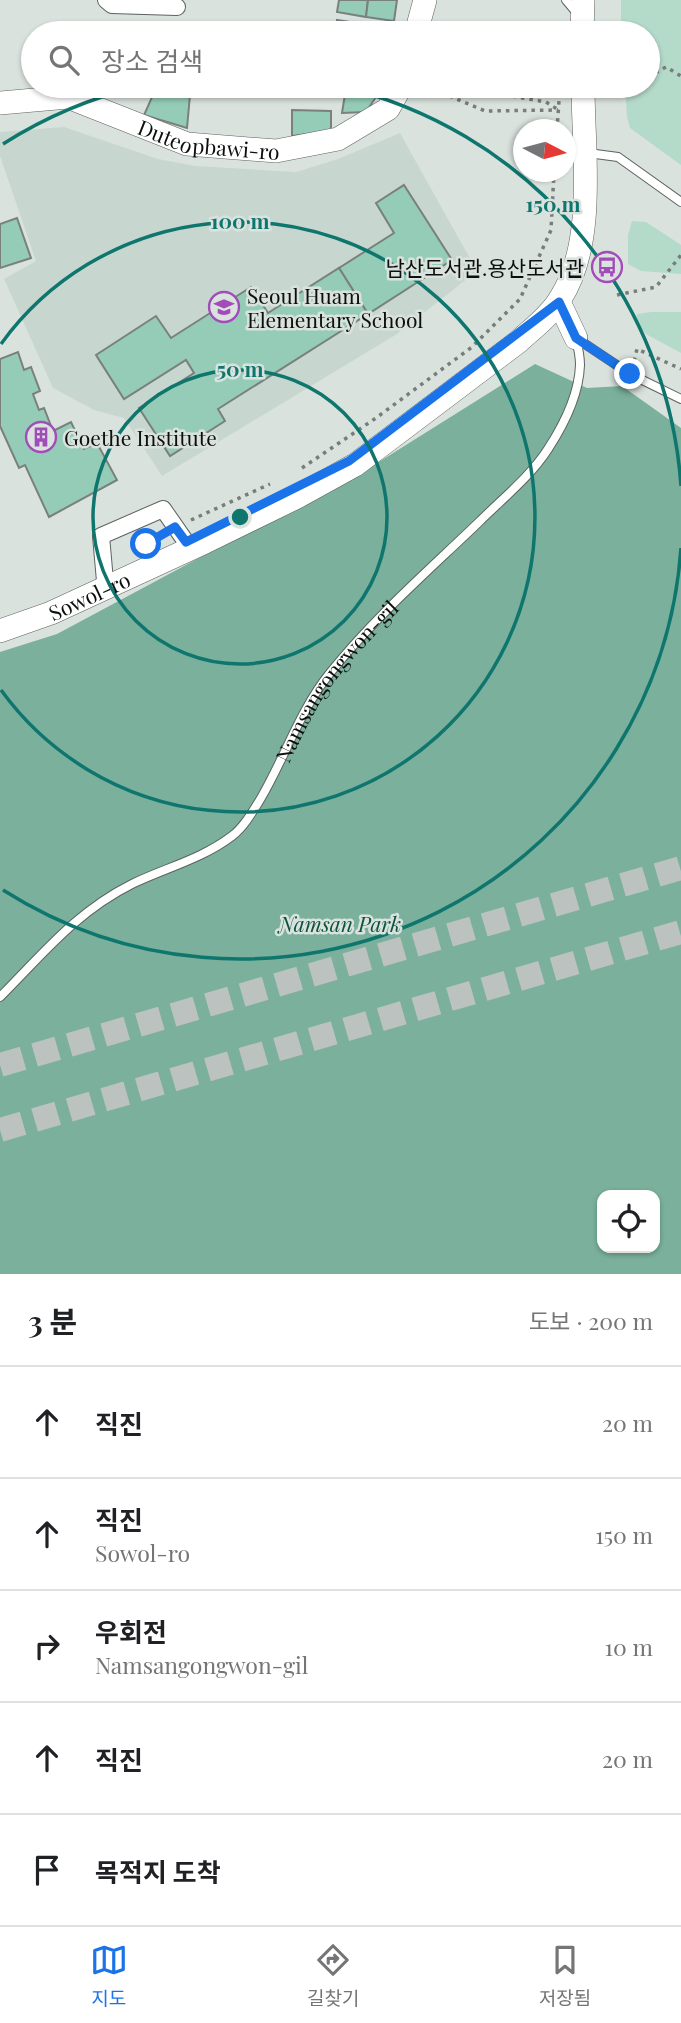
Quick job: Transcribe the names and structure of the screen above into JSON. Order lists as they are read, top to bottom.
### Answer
{
  "streets": {
    "main road": ["Duteopbawi-ro", "Sowol-ro", "Namsangongwon-gil"]
  },
  "crossings": [
    ["Sowol-ro", "Namsangongwon-gil"]
  ],
  "parks": ["Namsan Park"],
  "places": {
    "bus stop": ["남산도서관.용산도서관"],
    "school or university": ["Seoul Huam Elementary School"],
    "building": ["Goethe Institute"]
  },
  "north": "right",
  "page": {
    "search": "장소 검색",
    "heading": ["3 분", "도보 · 200 m"],
    "list": [
      ["직진", "20 m"],
      ["직진", "Sowol-ro", "150 m"],
      ["우회전", "Namsangongwon-gil", "10 m"],
      ["직진", "20 m"],
      "목적지 도착"
    ],
    "nav": ["지도", "길찾기", "저장됨"]
  },
  "rings": ["150 m", "100 m", "50 m"]
}
